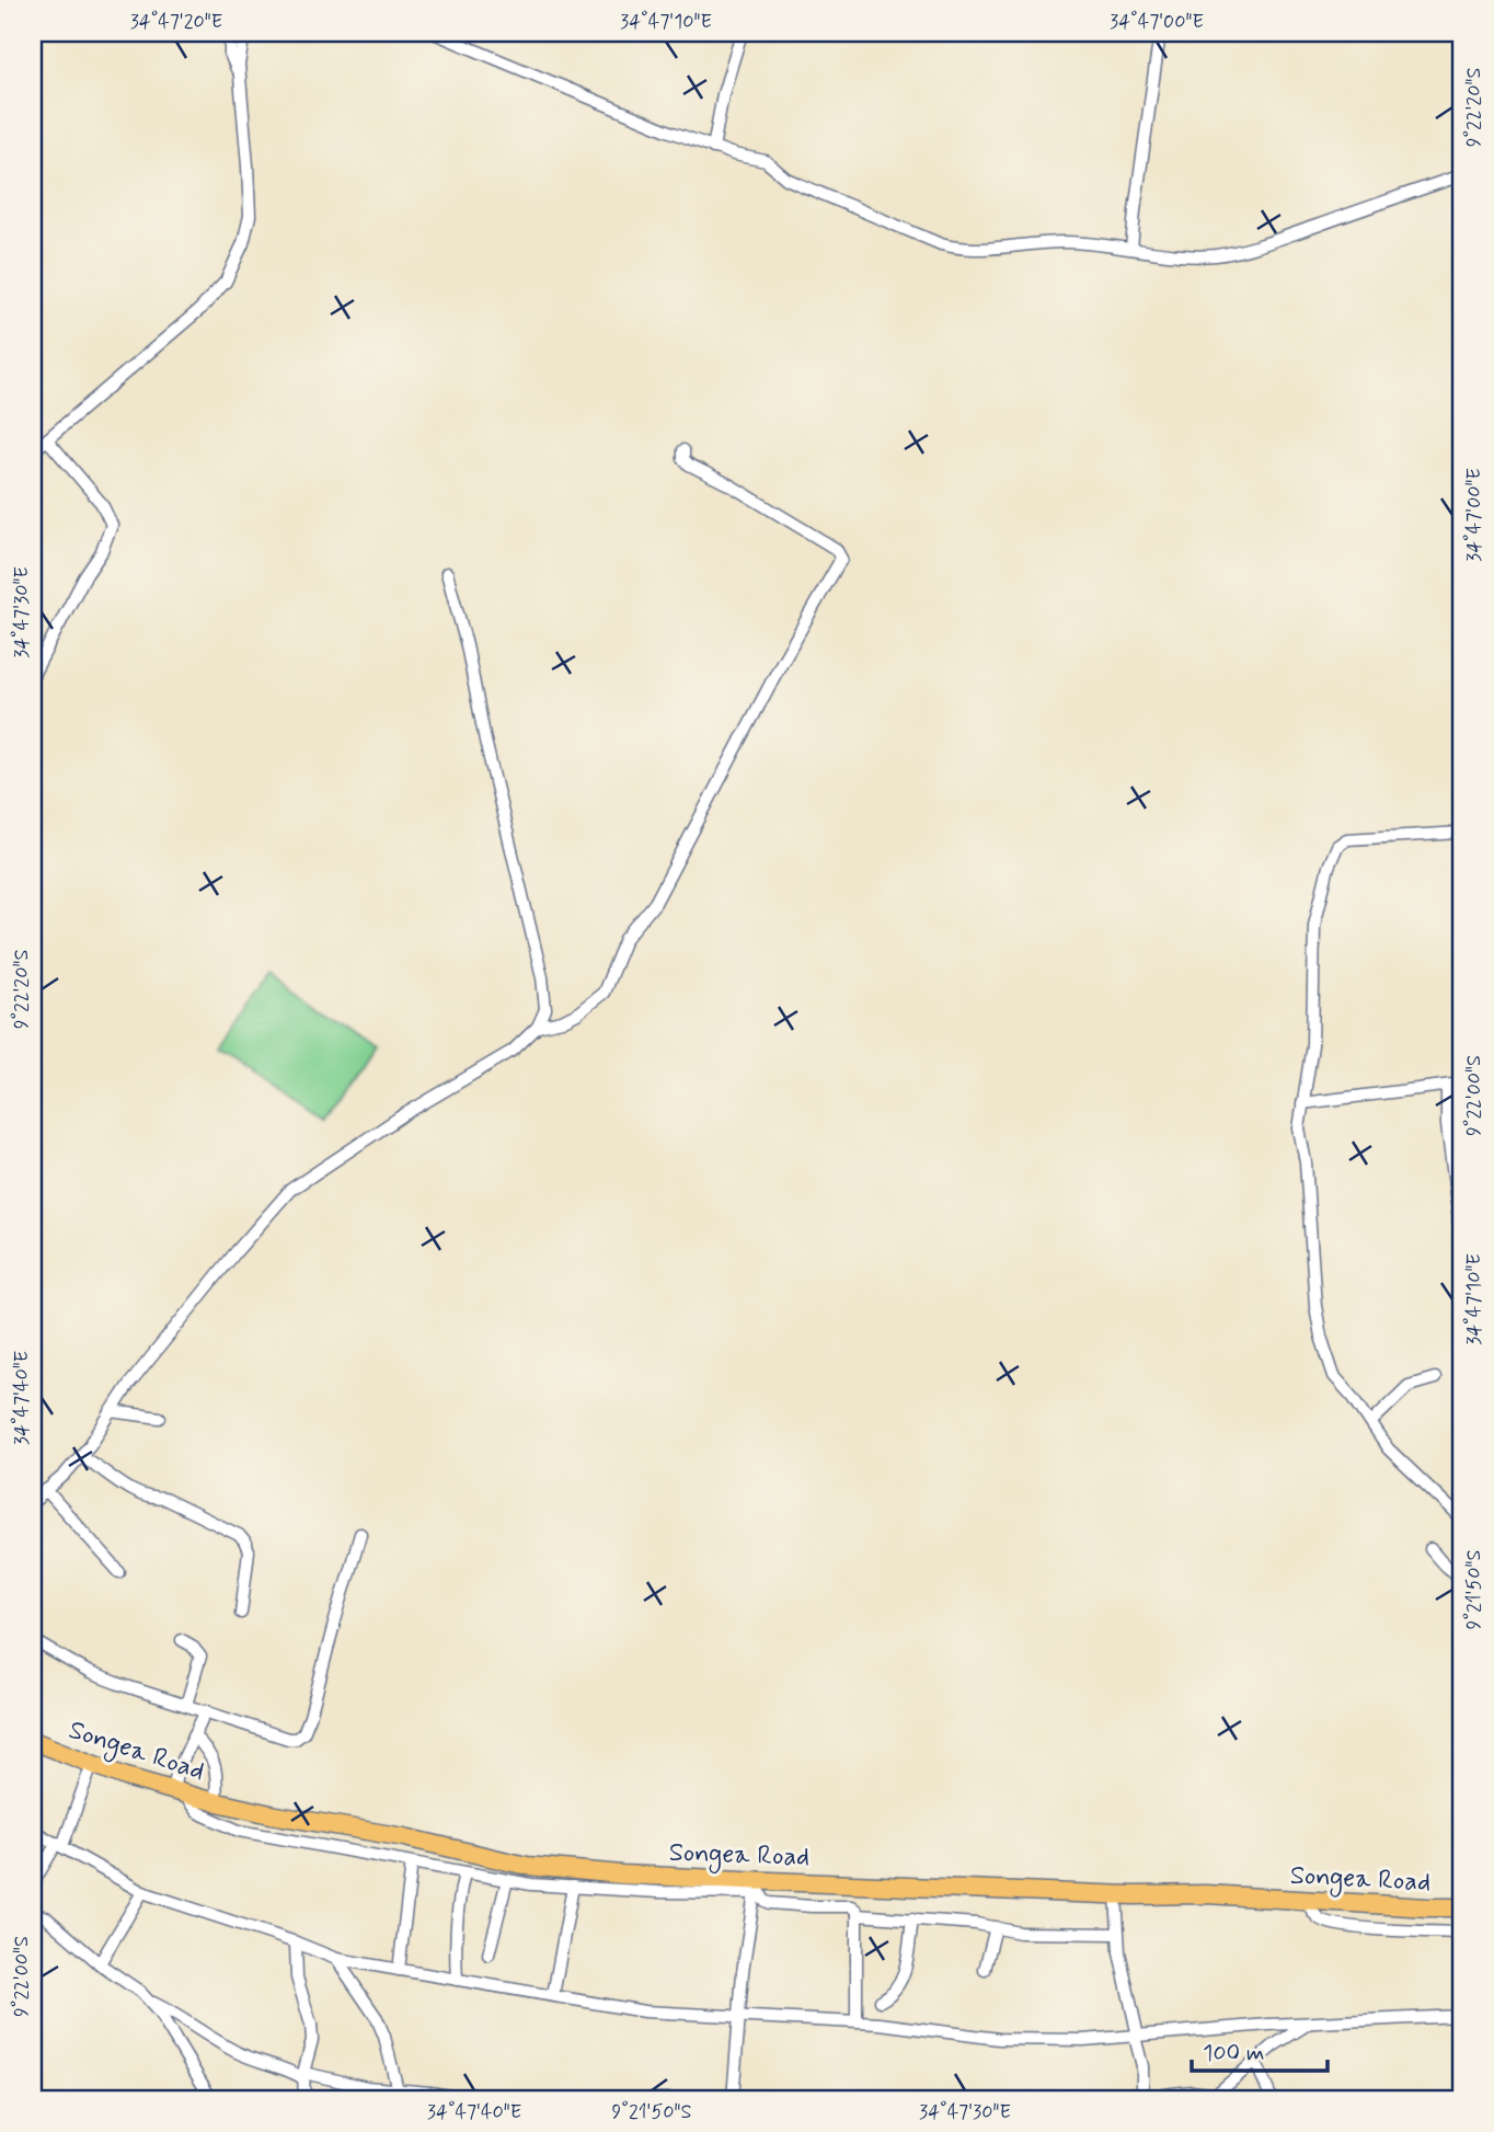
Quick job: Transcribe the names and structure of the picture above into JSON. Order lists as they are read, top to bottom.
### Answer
{
  "streets": {
    "highway": ["Songea Road"]
  },
  "scale_bar": "100 m",
  "coordinates": [
    "34°47'20\"E",
    "34°47'10\"E",
    "34°47'00\"E",
    "9°22'20\"S",
    "34°47'30\"E",
    "9°22'00\"S",
    "34°47'40\"E",
    "9°21'50\"S"
  ]
}
